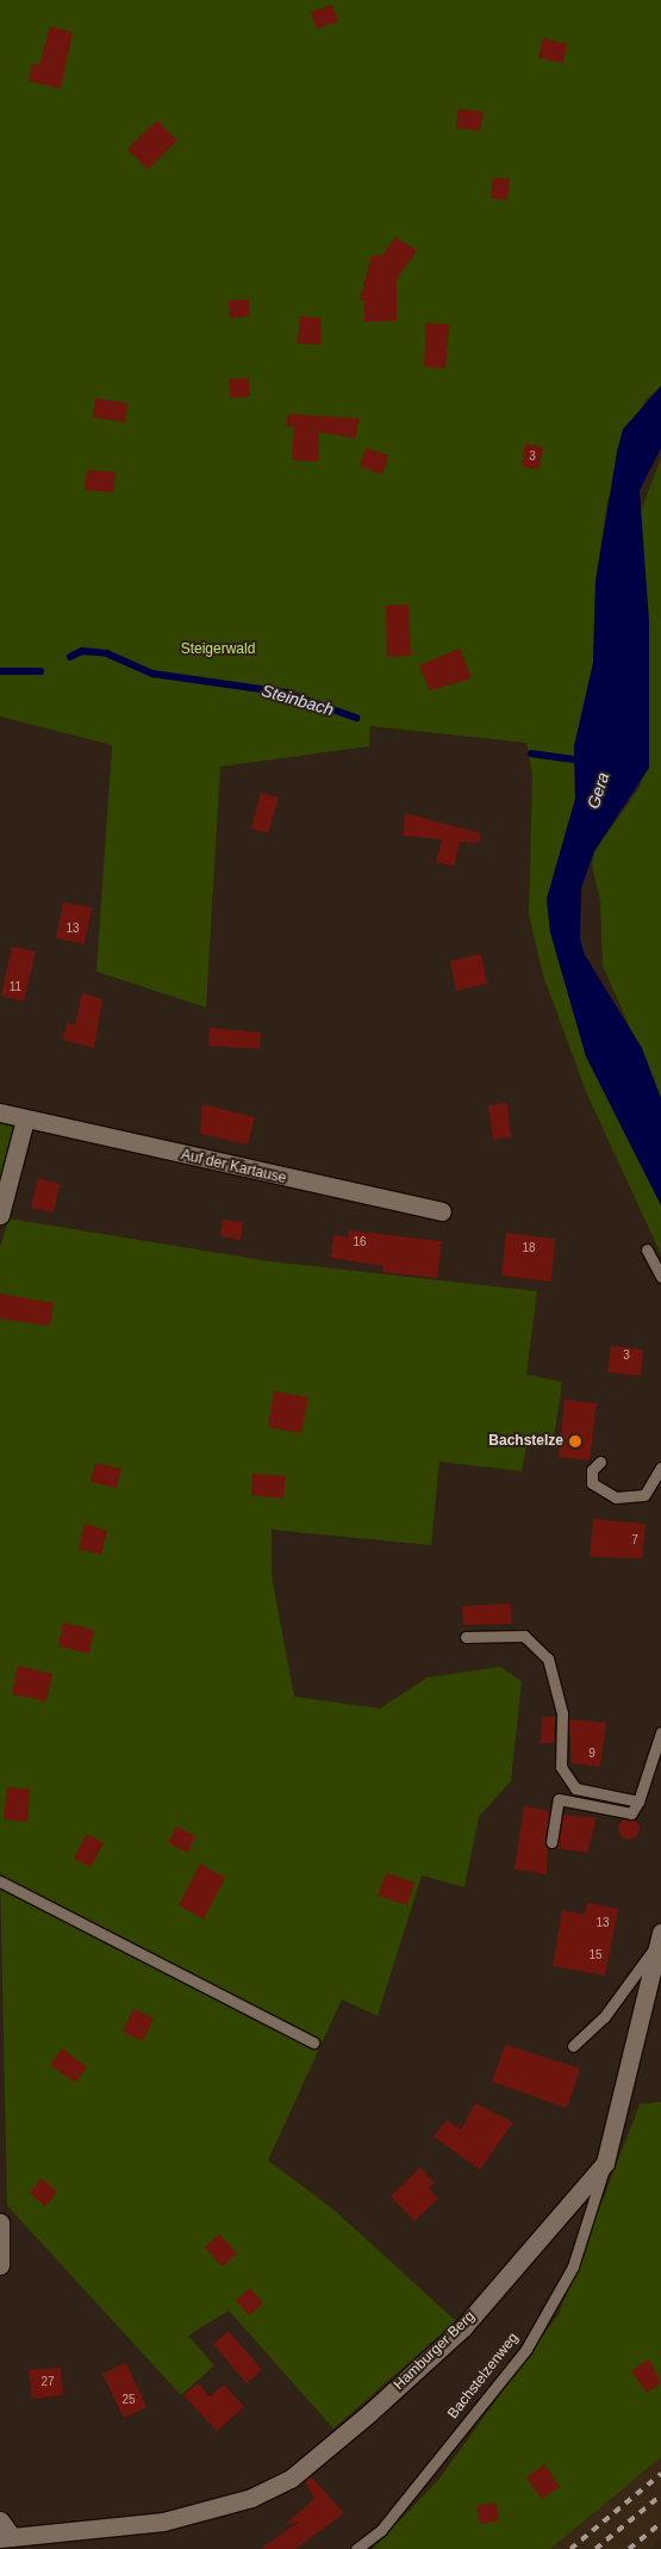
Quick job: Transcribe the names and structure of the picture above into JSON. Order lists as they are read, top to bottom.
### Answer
{
  "streets": {
    "street": ["Auf der Kartause", "Hamburger Berg"],
    "lane": ["Bachstelzenweg"]
  },
  "crossings": [
    ["Hamburger Berg", "Bachstelzenweg"]
  ],
  "water": ["Steinbach", "Gera"],
  "parks": ["Steigerwald"],
  "places": ["Bachstelze"],
  "house_numbers": [
    "3",
    "13",
    "11",
    "16",
    "18",
    "3",
    "7",
    "9",
    "13",
    "15",
    "27",
    "25"
  ]
}
